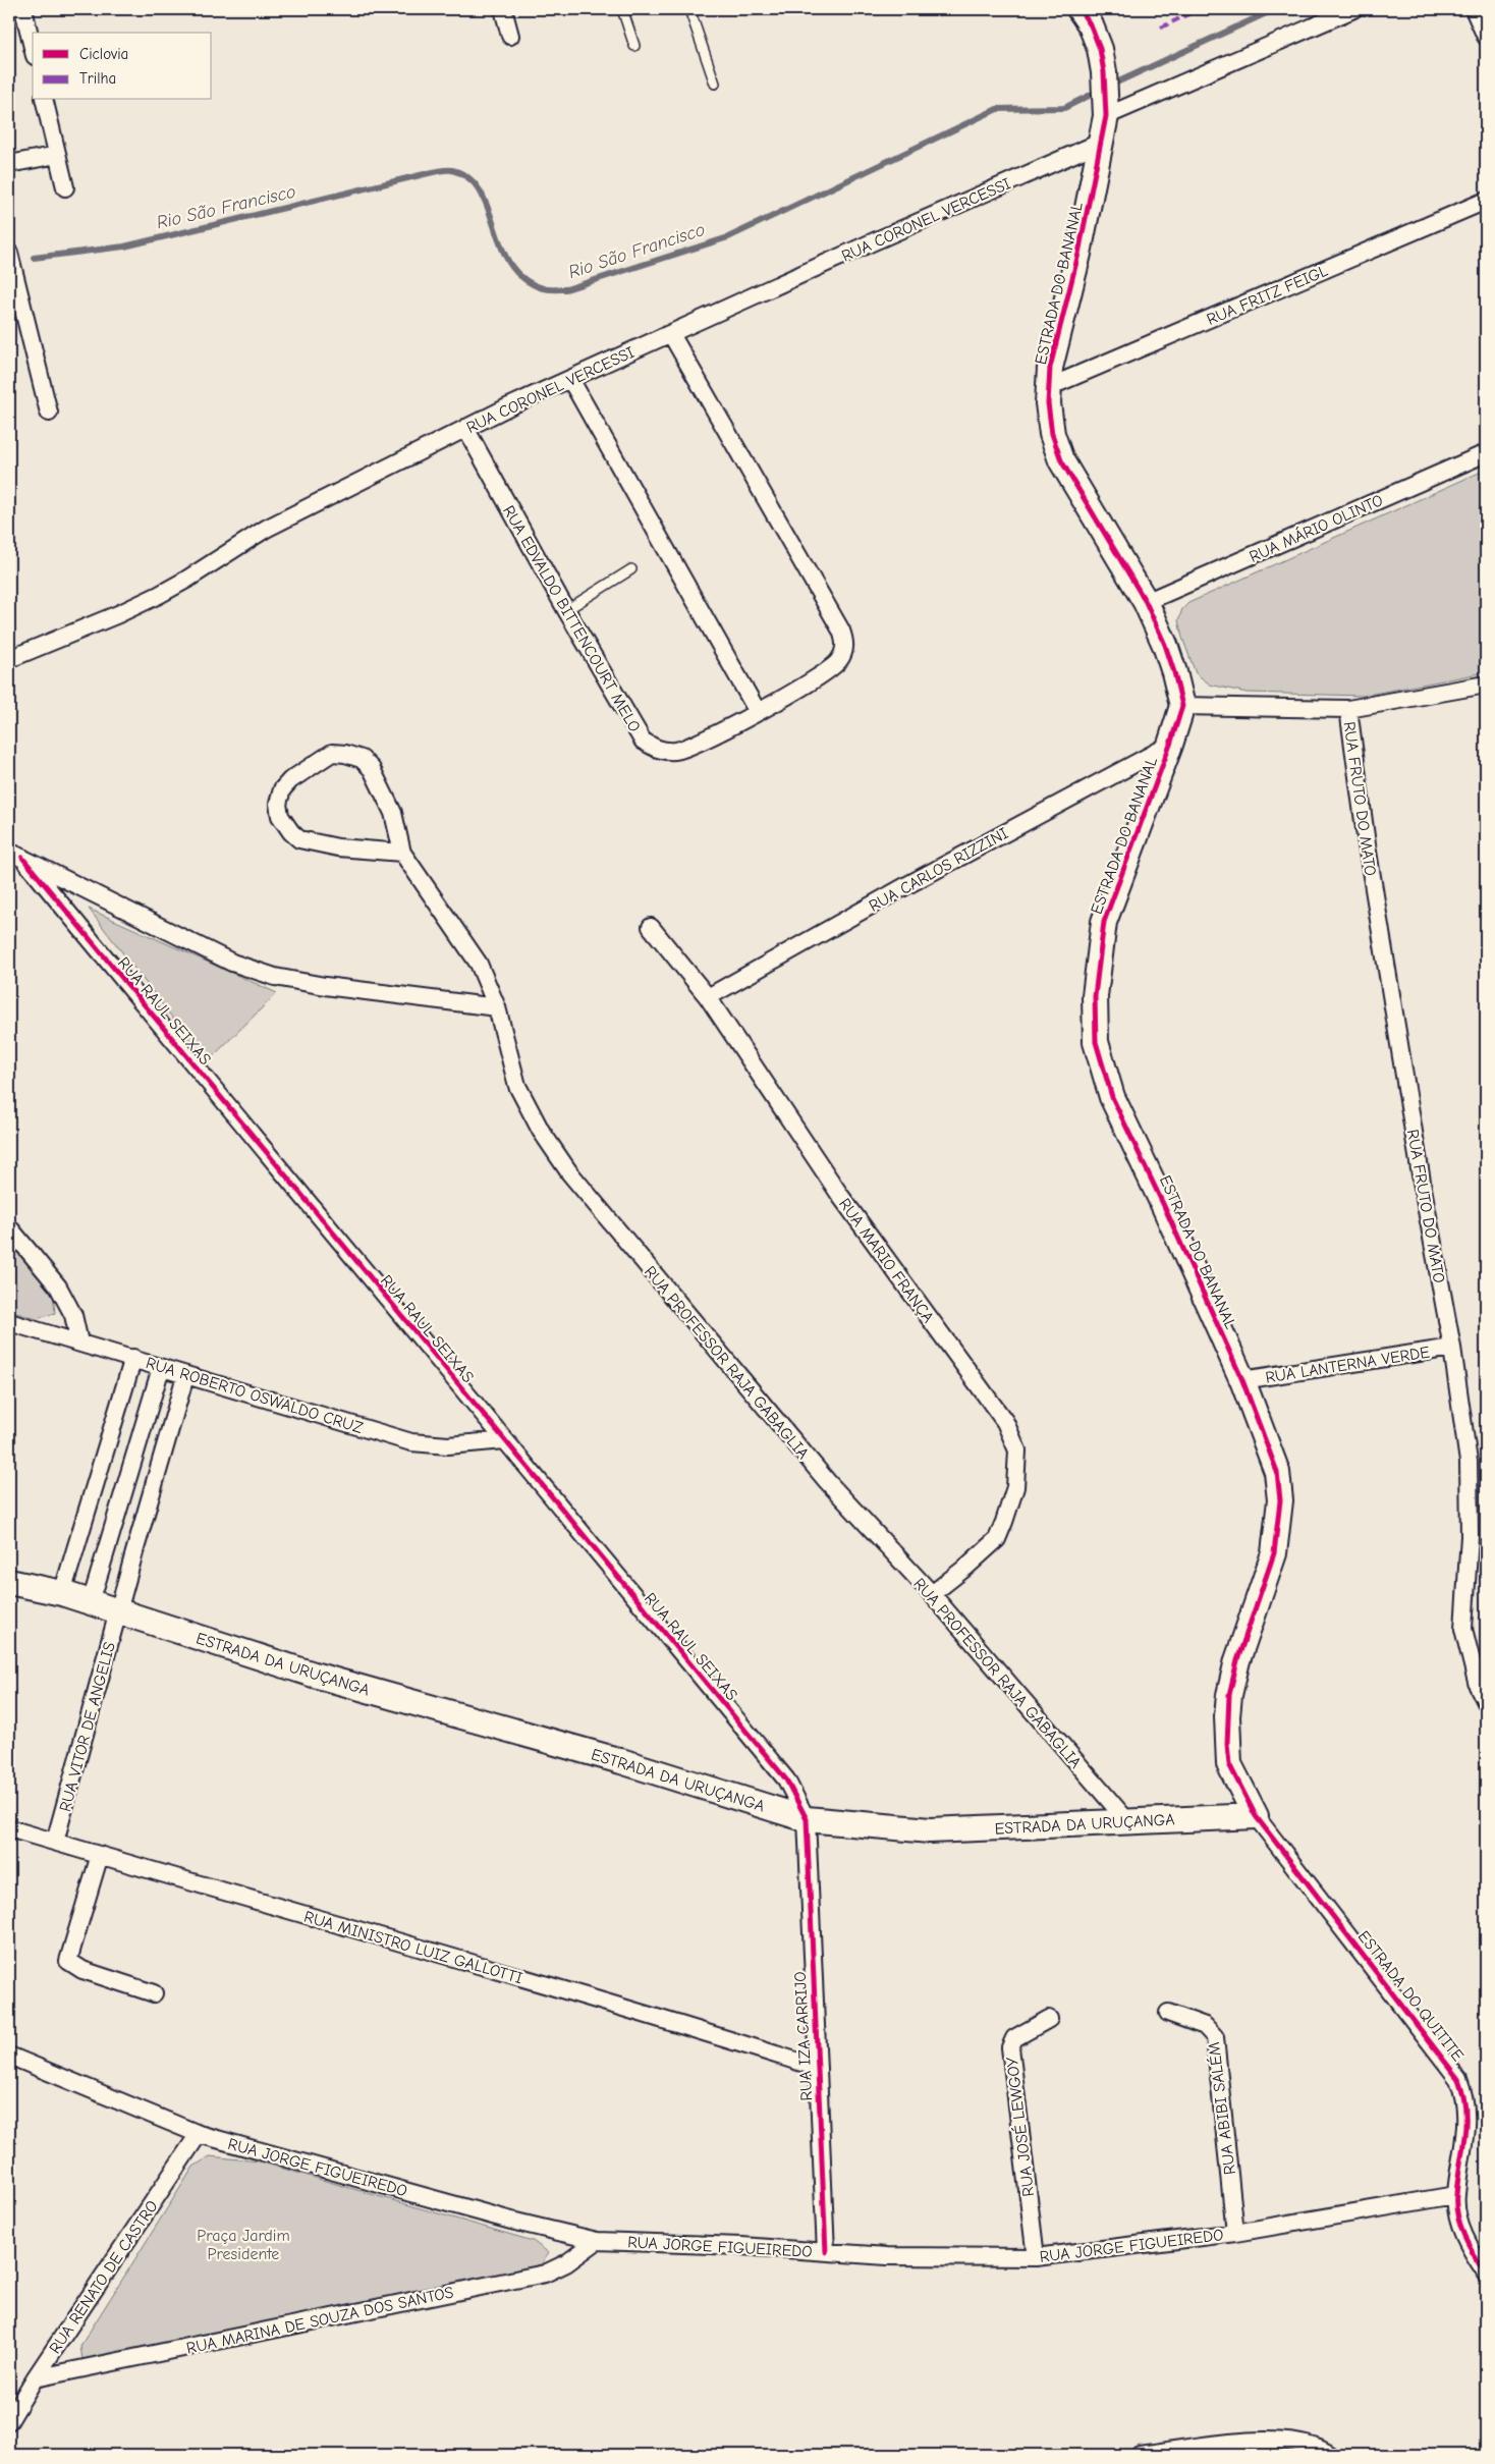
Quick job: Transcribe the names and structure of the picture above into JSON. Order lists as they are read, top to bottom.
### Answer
{
  "streets": {
    "street": [
      "RUA CORONEL VERCESSI",
      "ESTRADA DO BANANAL",
      "RUA FRITZ FEIGL",
      "RUA MÁRIO OLINTO",
      "RUA EDVALDO BITTENCOURT MELO",
      "RUA FRUTO DO MATO",
      "RUA CARLOS RIZZINI",
      "RUA RAUL SEIXAS",
      "RUA MARIO FRANÇA",
      "RUA PROFESSOR RAJA GABAGLIA",
      "RUA LANTERNA VERDE",
      "RUA ROBERTO OSWALDO CRUZ",
      "ESTRADA DA URUÇANGA",
      "RUA VITOR DE ANGELIS",
      "RUA MINISTRO LUIZ GALLOTTI",
      "ESTRADA DO QUITITE",
      "RUA IZA CARRIJO",
      "RUA ABIBI SALÉM",
      "RUA JOSÉ LEWGOY",
      "RUA JORGE FIGUEIREDO",
      "RUA RENATO DE CASTRO",
      "RUA MARINA DE SOUZA DOS SANTOS"
    ]
  },
  "crossings": [
    ["RUA CORONEL VERCESSI", "ESTRADA DO BANANAL"],
    ["RUA CORONEL VERCESSI", "RUA EDVALDO BITTENCOURT MELO"],
    ["ESTRADA DO BANANAL", "RUA FRITZ FEIGL"],
    ["ESTRADA DO BANANAL", "RUA MÁRIO OLINTO"],
    ["ESTRADA DO BANANAL", "RUA CARLOS RIZZINI"],
    ["ESTRADA DO BANANAL", "RUA LANTERNA VERDE"],
    ["ESTRADA DO BANANAL", "ESTRADA DA URUÇANGA"],
    ["ESTRADA DO BANANAL", "ESTRADA DO QUITITE"],
    ["RUA FRUTO DO MATO", "RUA LANTERNA VERDE"],
    ["RUA CARLOS RIZZINI", "RUA MARIO FRANÇA"],
    ["RUA RAUL SEIXAS", "RUA ROBERTO OSWALDO CRUZ"],
    ["RUA RAUL SEIXAS", "ESTRADA DA URUÇANGA"],
    ["RUA RAUL SEIXAS", "RUA IZA CARRIJO"],
    ["RUA MARIO FRANÇA", "RUA PROFESSOR RAJA GABAGLIA"],
    ["RUA PROFESSOR RAJA GABAGLIA", "ESTRADA DA URUÇANGA"],
    ["ESTRADA DA URUÇANGA", "RUA VITOR DE ANGELIS"],
    ["ESTRADA DA URUÇANGA", "ESTRADA DO QUITITE"],
    ["ESTRADA DA URUÇANGA", "RUA IZA CARRIJO"],
    ["RUA VITOR DE ANGELIS", "RUA MINISTRO LUIZ GALLOTTI"],
    ["RUA MINISTRO LUIZ GALLOTTI", "RUA IZA CARRIJO"],
    ["ESTRADA DO QUITITE", "RUA JORGE FIGUEIREDO"],
    ["RUA IZA CARRIJO", "RUA JORGE FIGUEIREDO"],
    ["RUA ABIBI SALÉM", "RUA JORGE FIGUEIREDO"],
    ["RUA JOSÉ LEWGOY", "RUA JORGE FIGUEIREDO"],
    ["RUA JORGE FIGUEIREDO", "RUA RENATO DE CASTRO"],
    ["RUA JORGE FIGUEIREDO", "RUA MARINA DE SOUZA DOS SANTOS"],
    ["RUA RENATO DE CASTRO", "RUA MARINA DE SOUZA DOS SANTOS"]
  ],
  "water": ["Rio São Francisco"],
  "parks": ["Praça Jardim Presidente"],
  "legend": ["Ciclovia", "Trilha"]
}
